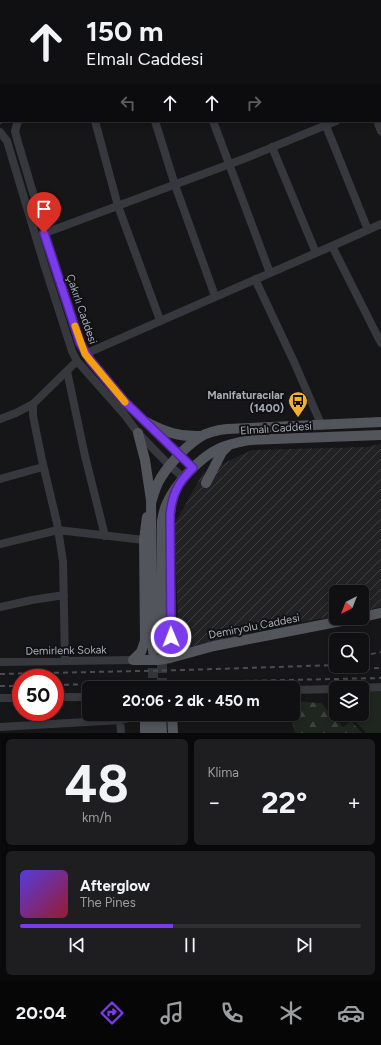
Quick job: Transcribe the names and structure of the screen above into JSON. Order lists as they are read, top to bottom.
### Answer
{
  "streets": {
    "main road": ["Elmalı Caddesi", "Demiryolu Caddesi"],
    "street": ["Çakırlı Caddesi", "Demirlenk Sokak"]
  },
  "crossings": [
    ["Çakırlı Caddesi", "Elmalı Caddesi"],
    ["Demiryolu Caddesi", "Demirlenk Sokak"]
  ],
  "places": {
    "bus stop": ["Manifaturacılar (1400)"]
  },
  "north": "bottom left",
  "page": {
    "turn": ["150 m", "Elmalı Caddesi"],
    "limit": "50",
    "trip": "20:06 · 2 dk · 450 m",
    "tile": [
      ["48", "km/h"],
      "Klima"
    ],
    "heat": ["−", "22°", "+"],
    "song": ["Afterglow", "The Pines"],
    "tabs": "20:04"
  }
}
